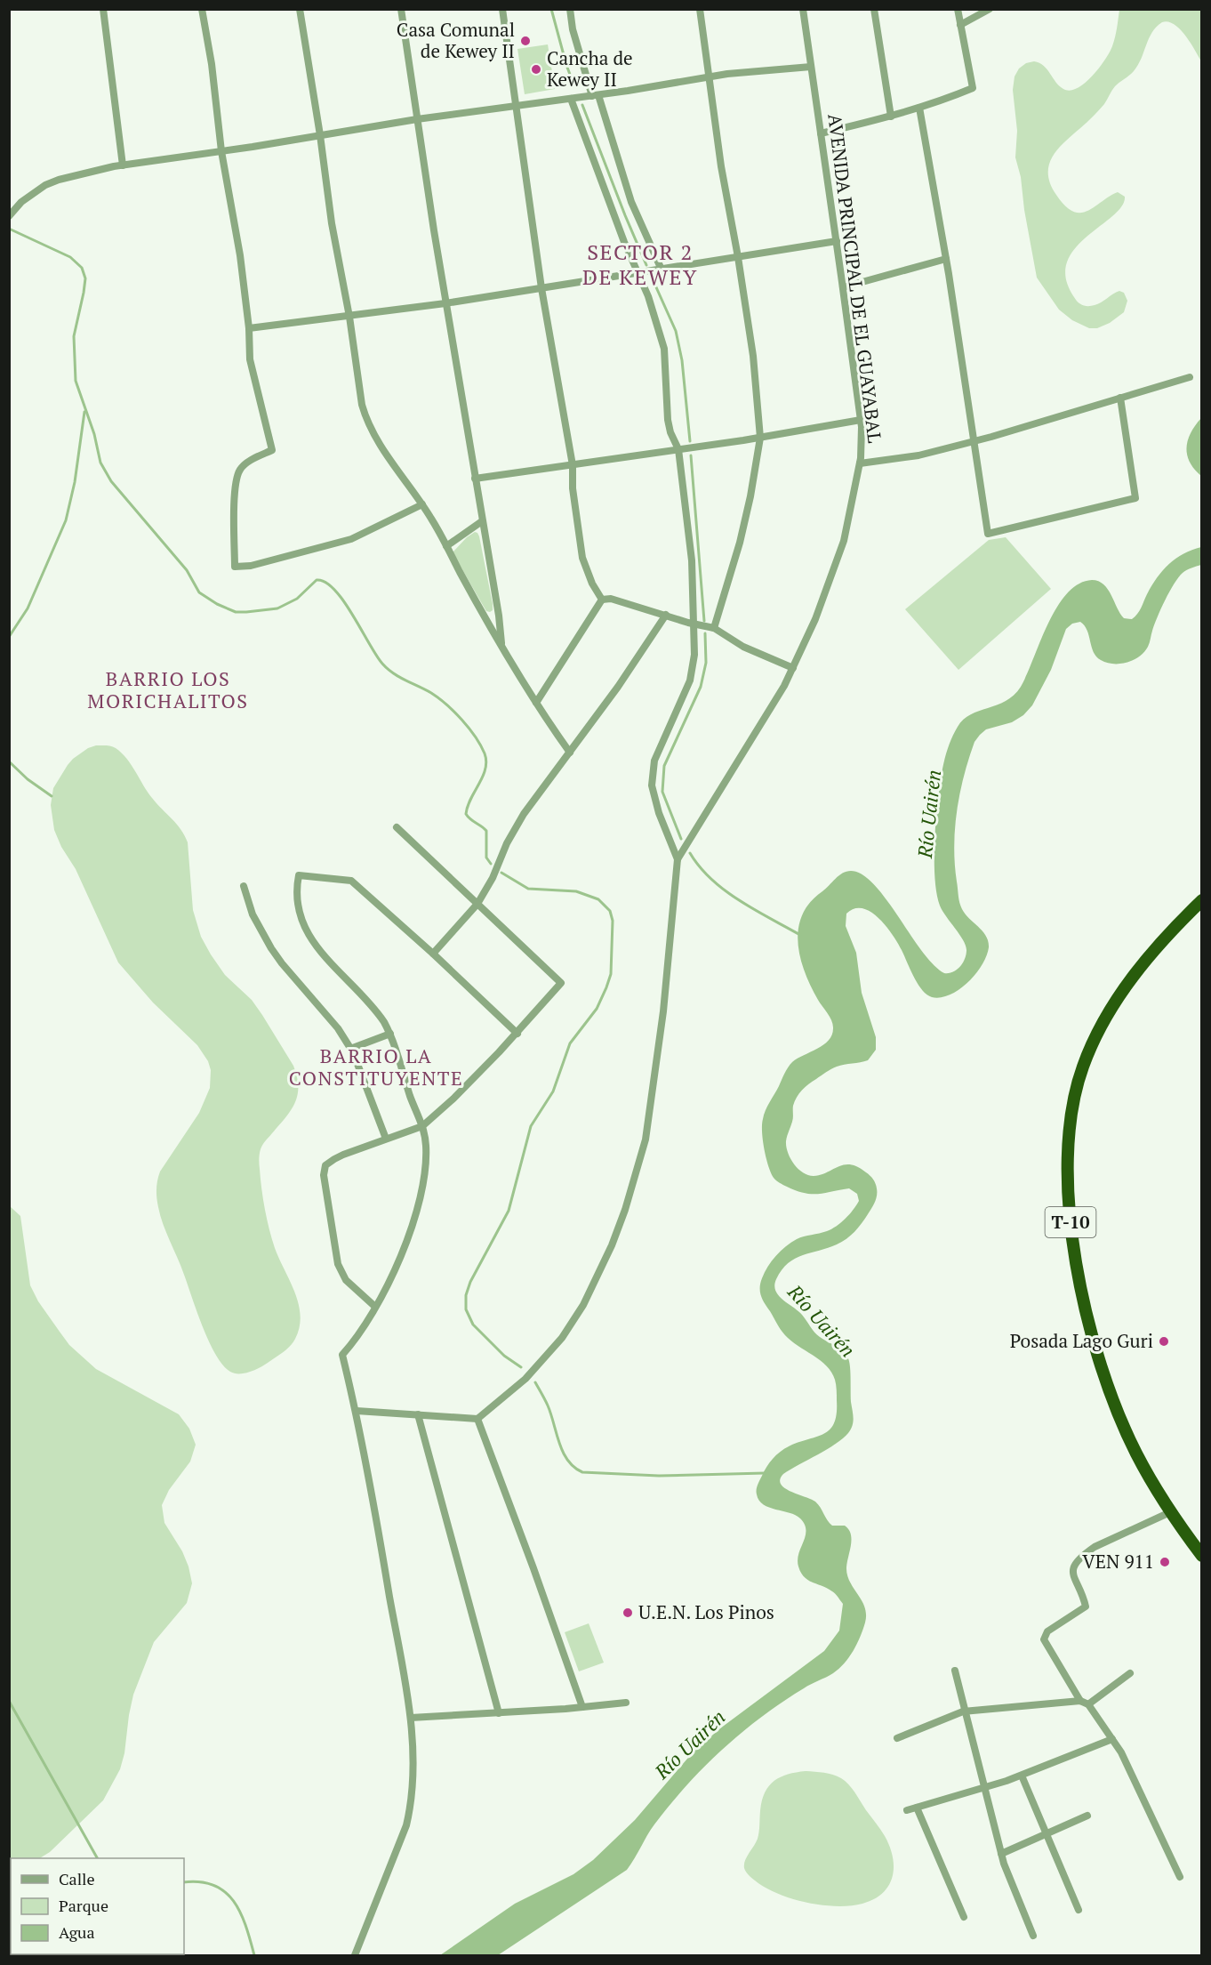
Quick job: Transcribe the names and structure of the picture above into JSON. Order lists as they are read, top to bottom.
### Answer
{
  "streets": {
    "highway": ["T-10"],
    "street": ["AVENIDA PRINCIPAL DE EL GUAYABAL"]
  },
  "districts": ["SECTOR 2 DE KEWEY", "BARRIO LOS MORICHALITOS", "BARRIO LA CONSTITUYENTE"],
  "water": ["Río Uairén"],
  "places": [
    "Casa Comunal de Kewey II",
    "Cancha de Kewey II",
    "Posada Lago Guri",
    "VEN 911",
    "U.E.N. Los Pinos"
  ],
  "legend": ["Calle", "Parque", "Agua"]
}
